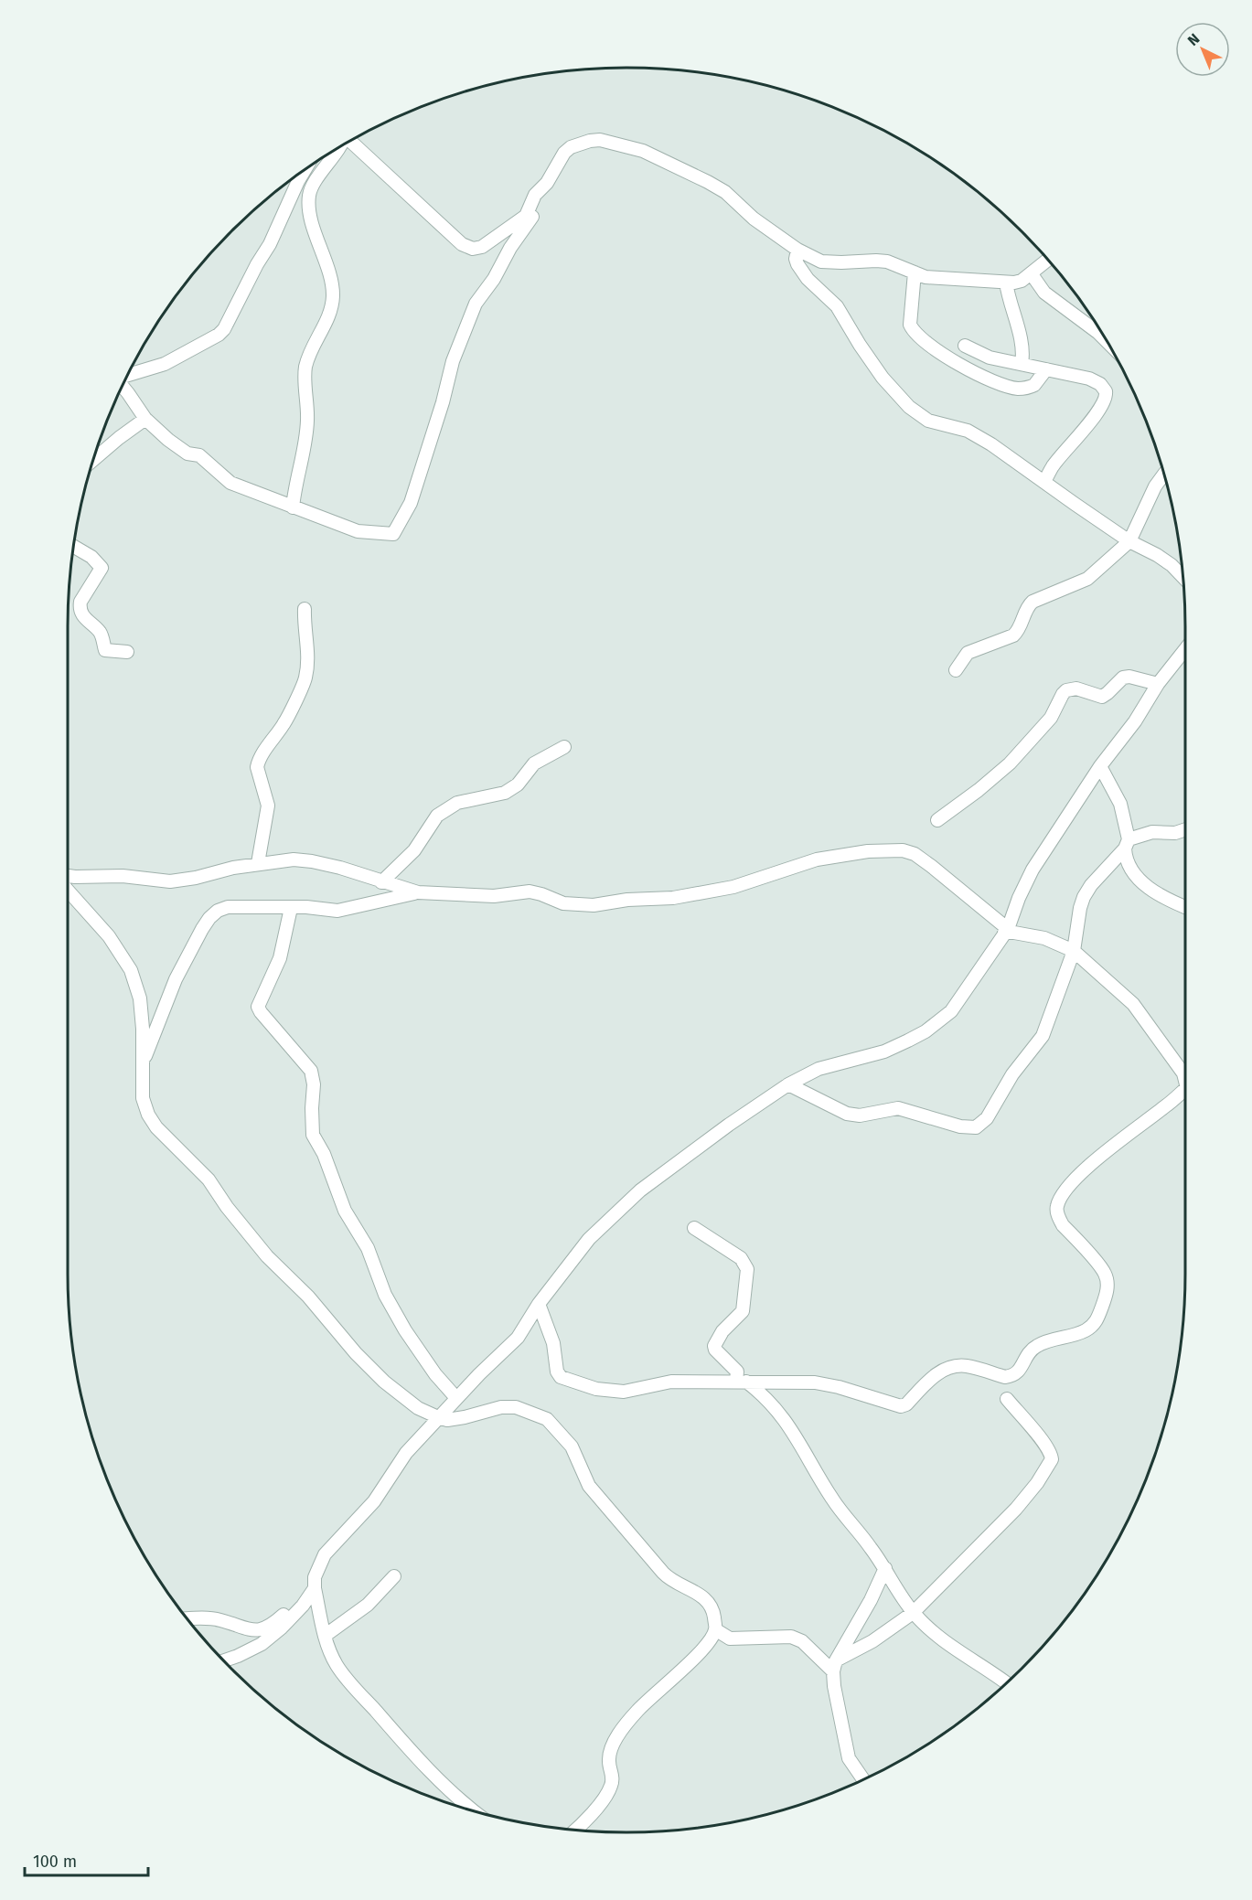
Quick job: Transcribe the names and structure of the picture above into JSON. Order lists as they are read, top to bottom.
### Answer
{
  "scale_bar": "100 m",
  "north": "top left"
}
